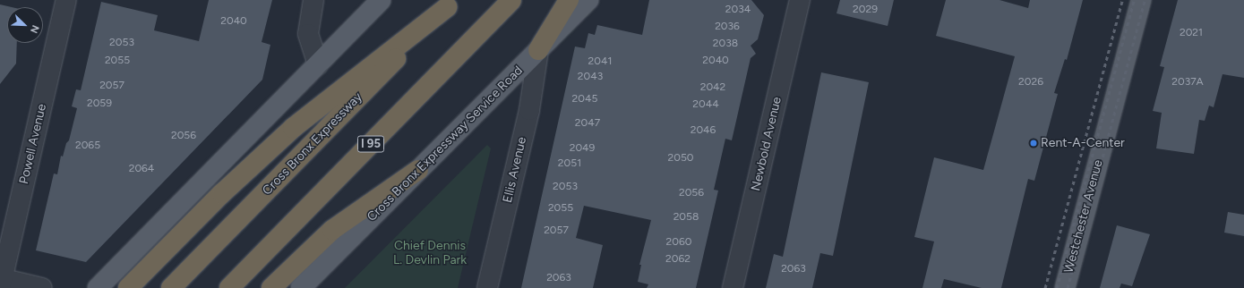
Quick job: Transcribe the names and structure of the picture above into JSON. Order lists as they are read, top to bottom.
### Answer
{
  "streets": {
    "highway": ["Cross Bronx Expressway", "I 95"],
    "main road": ["Cross Bronx Expressway Service Road", "Westchester Avenue"],
    "street": ["Powell Avenue", "Newbold Avenue", "Ellis Avenue"]
  },
  "crossings": [
    ["Cross Bronx Expressway Service Road", "Ellis Avenue"]
  ],
  "parks": ["Chief Dennis L. Devlin Park"],
  "places": ["Rent-A-Center"],
  "house_numbers": [
    "2034",
    "2029",
    "2040",
    "2036",
    "2021",
    "2053",
    "2038",
    "2055",
    "2040",
    "2041",
    "2043",
    "2026",
    "2037A",
    "2057",
    "2042",
    "2045",
    "2059",
    "2044",
    "2047",
    "2046",
    "2056",
    "2065",
    "2049",
    "2050",
    "2051",
    "2064",
    "2053",
    "2056",
    "2055",
    "2058",
    "2057",
    "2060",
    "2062",
    "2063",
    "2063"
  ],
  "north": "bottom right"
}
